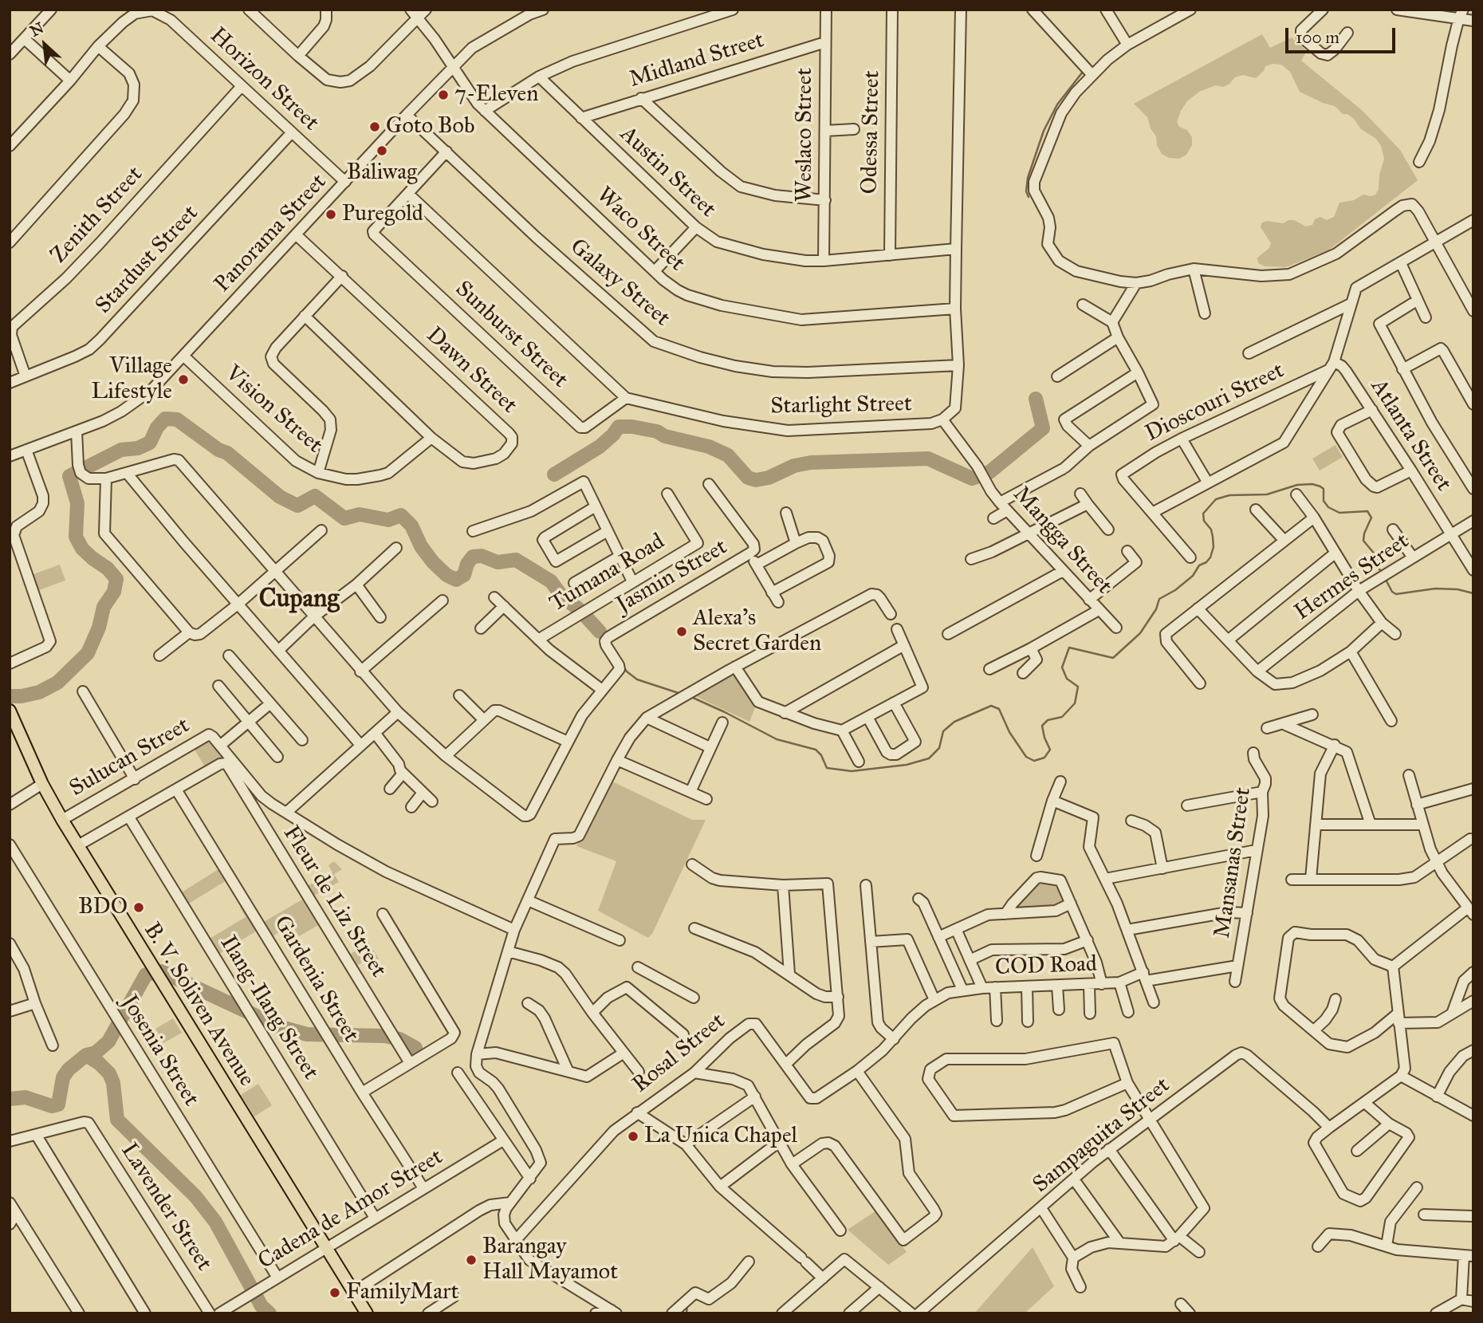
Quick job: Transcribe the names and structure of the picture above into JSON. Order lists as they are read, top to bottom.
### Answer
{
  "streets": {
    "main road": ["B. V. Soliven Avenue"],
    "street": [
      "Midland Street",
      "Horizon Street",
      "Odessa Street",
      "Weslaco Street",
      "Austin Street",
      "Zenith Street",
      "Waco Street",
      "Panorama Street",
      "Stardust Street",
      "Galaxy Street",
      "Sunburst Street",
      "Dawn Street",
      "Dioscouri Street",
      "Starlight Street",
      "Vision Street",
      "Atlanta Street",
      "Mangga Street",
      "Tumana Road",
      "Jasmin Street",
      "Hermes Street",
      "Sulucan Street",
      "Mansanas Street",
      "Fleur de Liz Street",
      "COD Road",
      "Gardenia Street",
      "Ilang-Ilang Street",
      "Josenia Street",
      "Rosal Street",
      "Sampaguita Street",
      "Lavender Street",
      "Cadena de Amor Street"
    ]
  },
  "crossings": [
    ["Midland Street", "Weslaco Street"],
    ["Midland Street", "Austin Street"],
    ["Horizon Street", "Zenith Street"],
    ["Horizon Street", "Panorama Street"],
    ["Horizon Street", "Stardust Street"],
    ["Odessa Street", "Austin Street"],
    ["Weslaco Street", "Austin Street"],
    ["Austin Street", "Starlight Street"],
    ["Zenith Street", "Stardust Street"],
    ["Waco Street", "Panorama Street"],
    ["Waco Street", "Starlight Street"],
    ["Panorama Street", "Galaxy Street"],
    ["Panorama Street", "Dawn Street"],
    ["Panorama Street", "Vision Street"],
    ["Galaxy Street", "Starlight Street"],
    ["Sunburst Street", "Starlight Street"],
    ["Dawn Street", "Vision Street"],
    ["Dioscouri Street", "Atlanta Street"],
    ["Starlight Street", "Mangga Street"],
    ["Atlanta Street", "Hermes Street"],
    ["Sulucan Street", "B. V. Soliven Avenue"],
    ["Mansanas Street", "COD Road"],
    ["Fleur de Liz Street", "Gardenia Street"],
    ["COD Road", "Rosal Street"],
    ["Gardenia Street", "Cadena de Amor Street"],
    ["B. V. Soliven Avenue", "Cadena de Amor Street"],
    ["Ilang-Ilang Street", "Cadena de Amor Street"],
    ["Josenia Street", "Cadena de Amor Street"]
  ],
  "districts": ["Cupang"],
  "places": [
    "7-Eleven",
    "Goto Bob",
    "Baliwag",
    "Puregold",
    "Village Lifestyle",
    "Alexa's Secret Garden",
    "BDO",
    "La Unica Chapel",
    "Barangay Hall Mayamot",
    "FamilyMart"
  ],
  "scale_bar": "100 m",
  "north": "top left"
}
